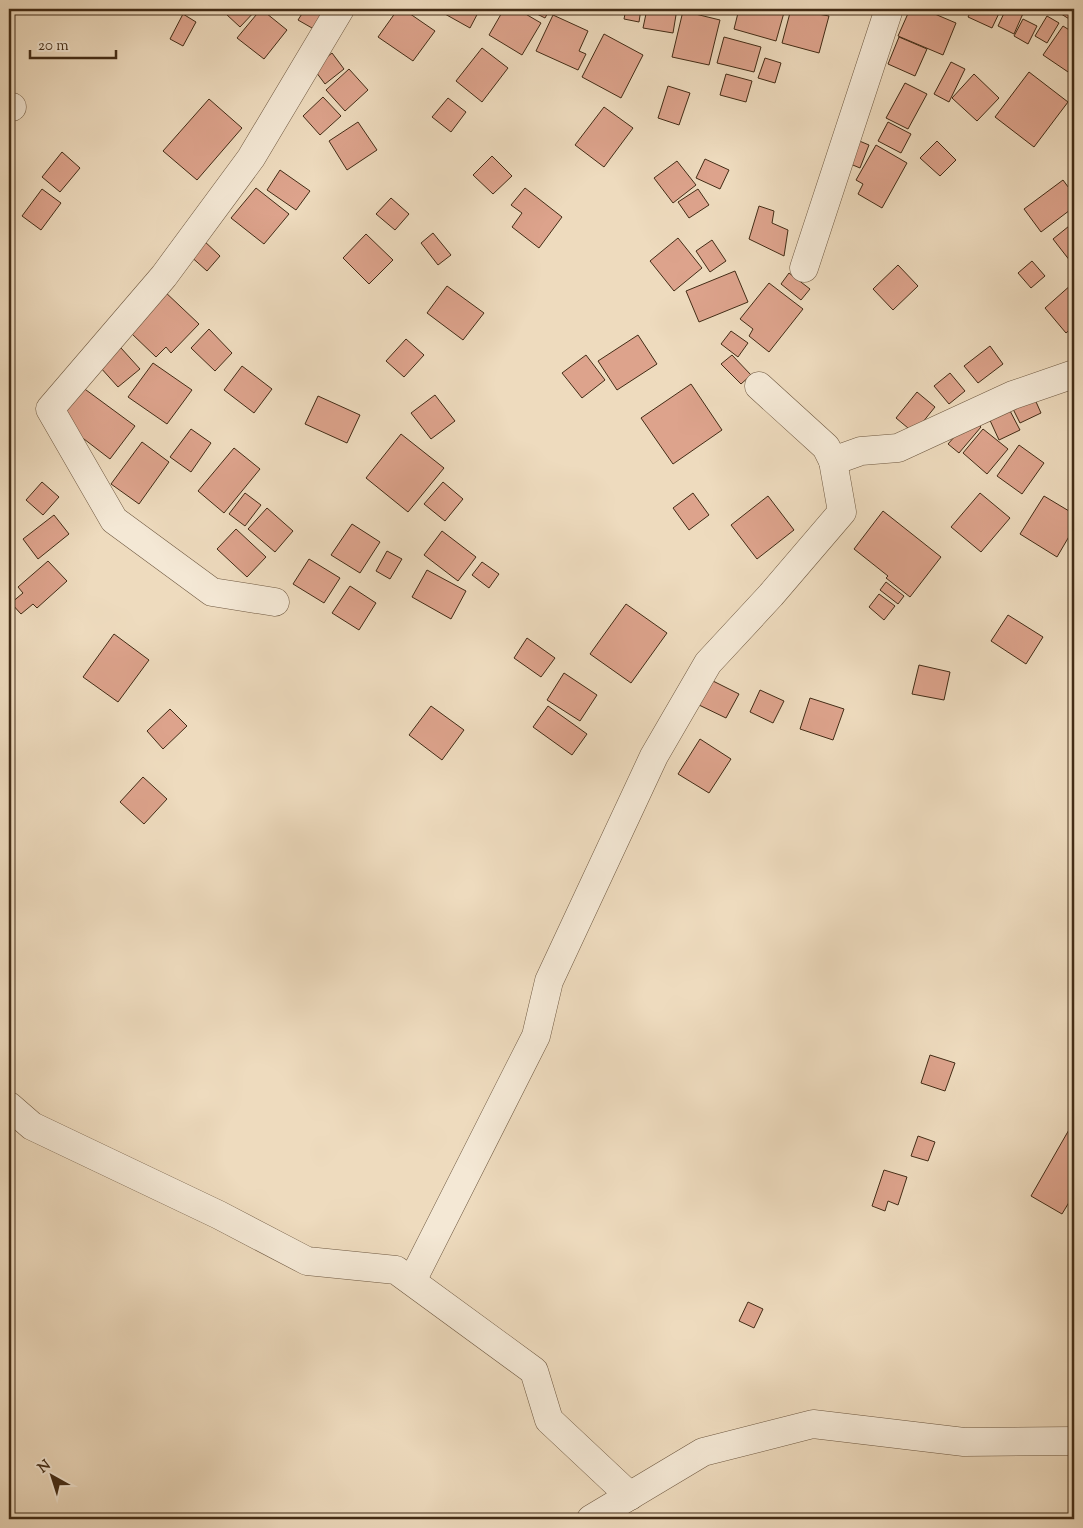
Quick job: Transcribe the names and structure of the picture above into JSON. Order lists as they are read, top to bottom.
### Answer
{
  "scale_bar": "20 m",
  "north": "top left"
}
